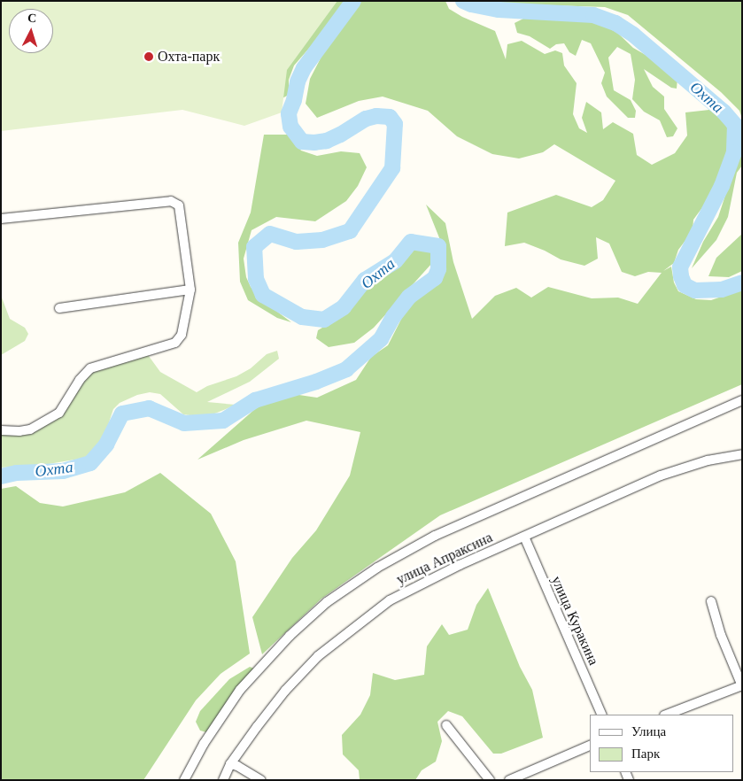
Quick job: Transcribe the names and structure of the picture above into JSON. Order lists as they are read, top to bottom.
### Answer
{
  "streets": {
    "street": ["улица Апраксина", "улица Куракина"]
  },
  "crossings": [
    ["улица Апраксина", "улица Куракина"]
  ],
  "water": ["Охта"],
  "places": ["Охта-парк"],
  "legend": ["Улица", "Парк"],
  "north": "top"
}
